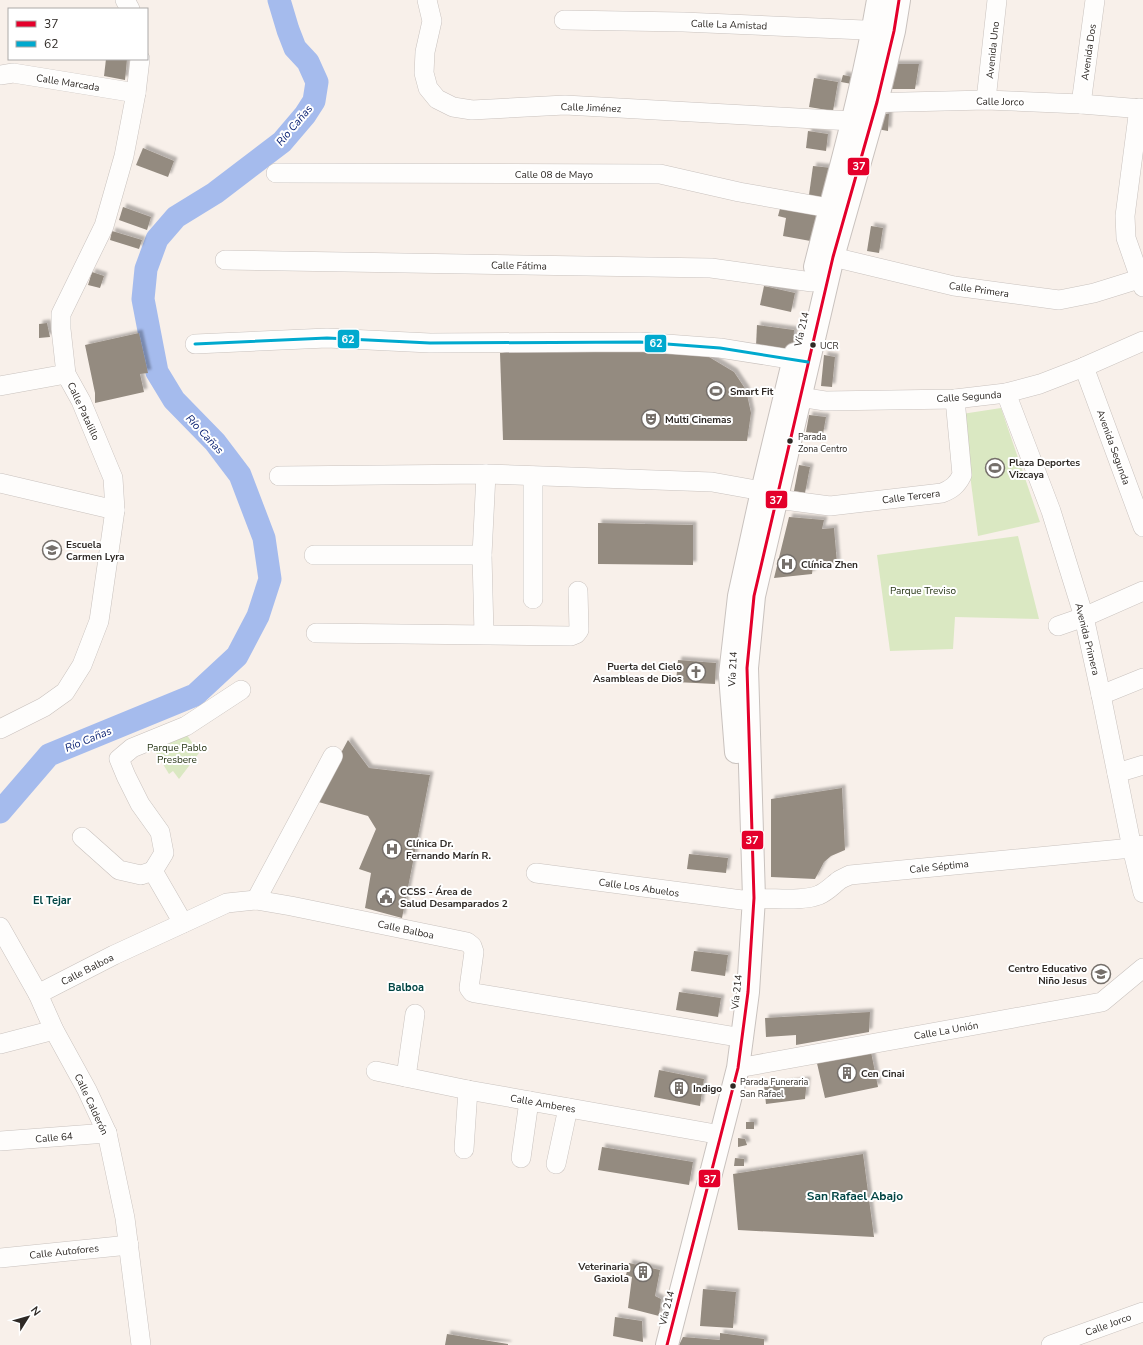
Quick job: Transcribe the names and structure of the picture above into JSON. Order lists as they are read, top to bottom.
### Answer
{
  "streets": {
    "main road": ["Vía 214"],
    "street": [
      "Calle La Amistad",
      "Avenida Uno",
      "Avenida Dos",
      "Calle Marcada",
      "Calle Jorco",
      "Calle Jiménez",
      "Calle 08 de Mayo",
      "Calle Fátima",
      "Calle Primera",
      "Calle Segunda",
      "Calle Patalillo",
      "Avenida Segunda",
      "Calle Tercera",
      "Avenida Primera",
      "Cale Séptima",
      "Calle Los Abuelos",
      "Calle Balboa",
      "Calle La Unión",
      "Calle Amberes",
      "Calle Calderón",
      "Calle 64",
      "Calle Autofores"
    ]
  },
  "crossings": [
    ["Calle La Amistad", "Vía 214"],
    ["Avenida Uno", "Calle Jorco"],
    ["Avenida Dos", "Calle Jorco"],
    ["Calle Marcada", "Calle Patalillo"],
    ["Calle Jorco", "Calle Jiménez"],
    ["Calle Jorco", "Vía 214"],
    ["Calle Jiménez", "Vía 214"],
    ["Calle 08 de Mayo", "Vía 214"],
    ["Calle Fátima", "Vía 214"],
    ["Calle Primera", "Vía 214"],
    ["Vía 214", "Calle Segunda"],
    ["Vía 214", "Calle Tercera"],
    ["Vía 214", "Cale Séptima"],
    ["Vía 214", "Calle Los Abuelos"],
    ["Vía 214", "Calle Balboa"],
    ["Vía 214", "Calle La Unión"],
    ["Vía 214", "Calle Amberes"],
    ["Calle Segunda", "Avenida Segunda"],
    ["Calle Segunda", "Calle Tercera"],
    ["Calle Segunda", "Avenida Primera"],
    ["Avenida Primera", "Cale Séptima"],
    ["Cale Séptima", "Calle Los Abuelos"],
    ["Calle Balboa", "Calle Calderón"],
    ["Calle Calderón", "Calle 64"],
    ["Calle Calderón", "Calle Autofores"]
  ],
  "districts": ["El Tejar", "Balboa", "San Rafael Abajo"],
  "water": ["Río Cañas"],
  "parks": ["Parque Treviso", "Parque Pablo Presbere"],
  "places": {
    "other": ["UCR", "Parada Zona Centro", "Parada Funeraria San Rafael"],
    "sports": ["Smart Fit", "Plaza Deportes Vizcaya"],
    "theatre": ["Multi Cinemas"],
    "school or university": ["Escuela Carmen Lyra", "Centro Educativo Niño Jesus"],
    "hospital": ["Clínica Zhen", "Clínica Dr. Fernando Marín R."],
    "church": ["Puerta del Cielo Asambleas de Dios"],
    "public building": ["CCSS - Área de Salud Desamparados 2"],
    "building": ["Cen Cinai", "Indigo", "Veterinaria Gaxiola"]
  },
  "lines": ["transit line 37", "transit line 62"],
  "legend": ["37", "62"],
  "north": "top right"
}
